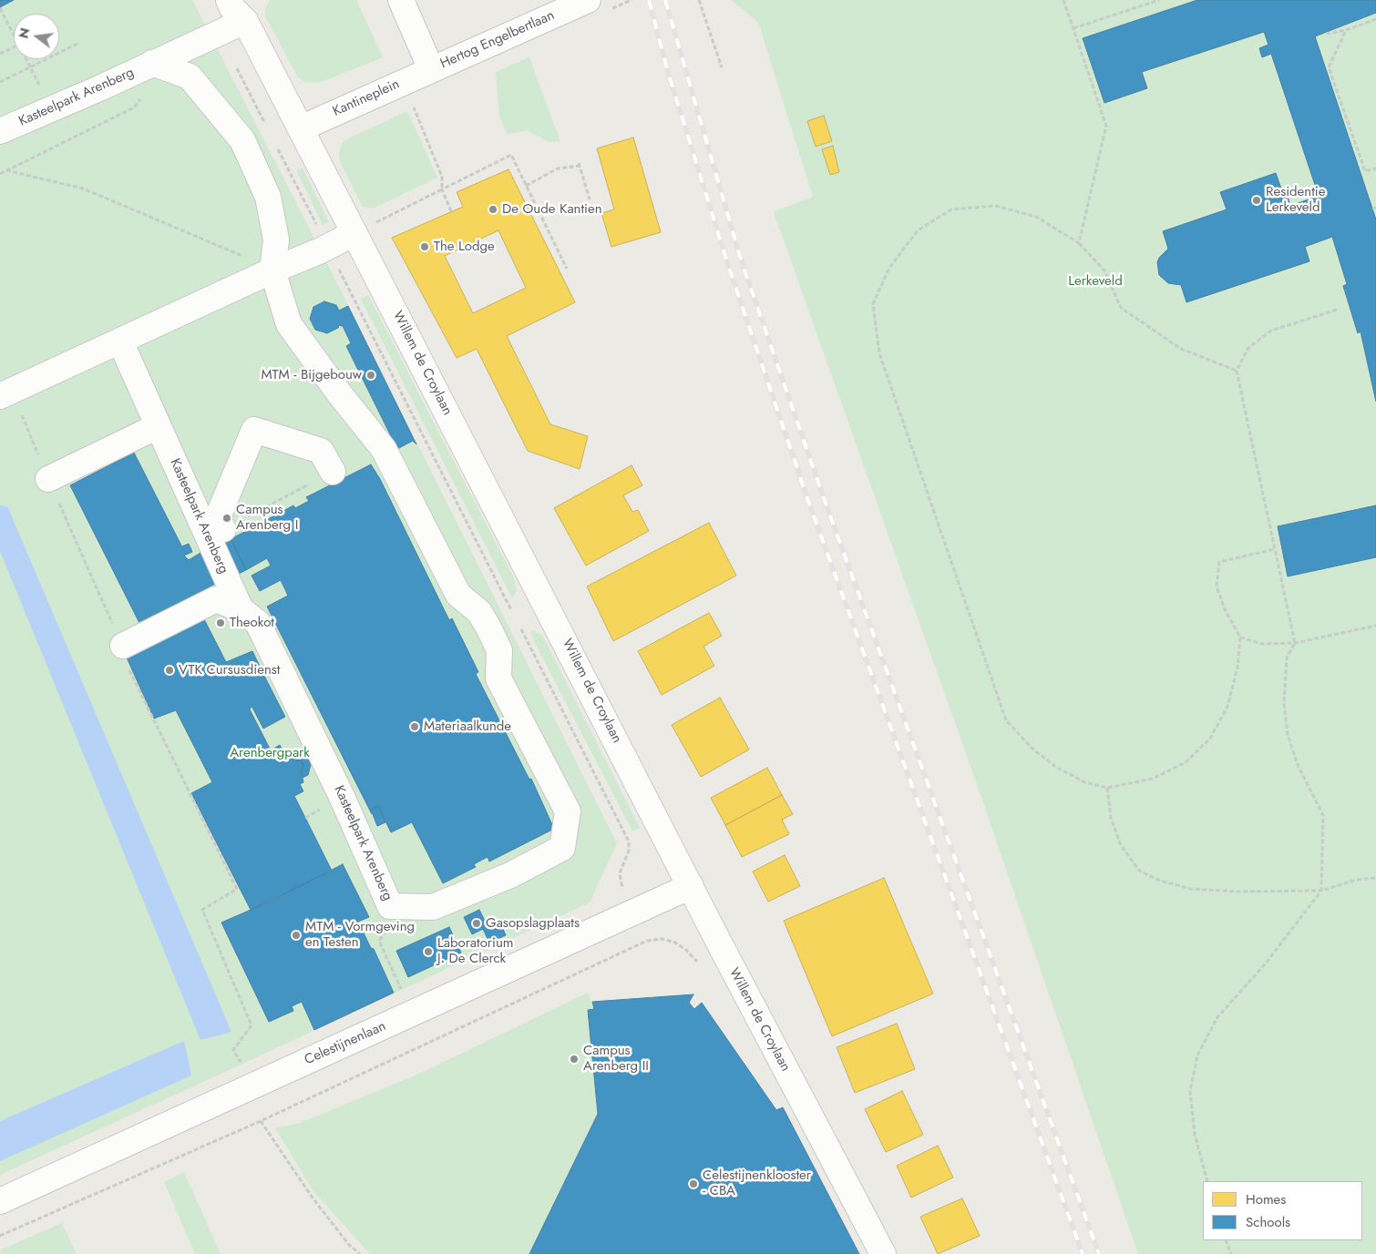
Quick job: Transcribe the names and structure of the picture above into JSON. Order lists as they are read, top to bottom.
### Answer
{
  "streets": {
    "street": [
      "Hertog Engelbertlaan",
      "Kasteelpark Arenberg",
      "Kantineplein",
      "Willem de Croylaan",
      "Celestijnenlaan"
    ]
  },
  "crossings": [
    ["Hertog Engelbertlaan", "Kantineplein"],
    ["Kasteelpark Arenberg", "Willem de Croylaan"],
    ["Kantineplein", "Willem de Croylaan"],
    ["Willem de Croylaan", "Celestijnenlaan"]
  ],
  "parks": ["Lerkeveld", "Arenbergpark"],
  "places": [
    "Residentie Lerkeveld",
    "De Oude Kantien",
    "The Lodge",
    "MTM - Bijgebouw",
    "Campus Arenberg I",
    "Theokot",
    "VTK Cursusdienst",
    "Materiaalkunde",
    "Gasopslagplaats",
    "MTM - Vormgeving en Testen",
    "Laboratorium J. De Clerck",
    "Campus Arenberg II",
    "Celestijnenklooster - CBA"
  ],
  "legend": ["Homes", "Schools"],
  "north": "left"
}
